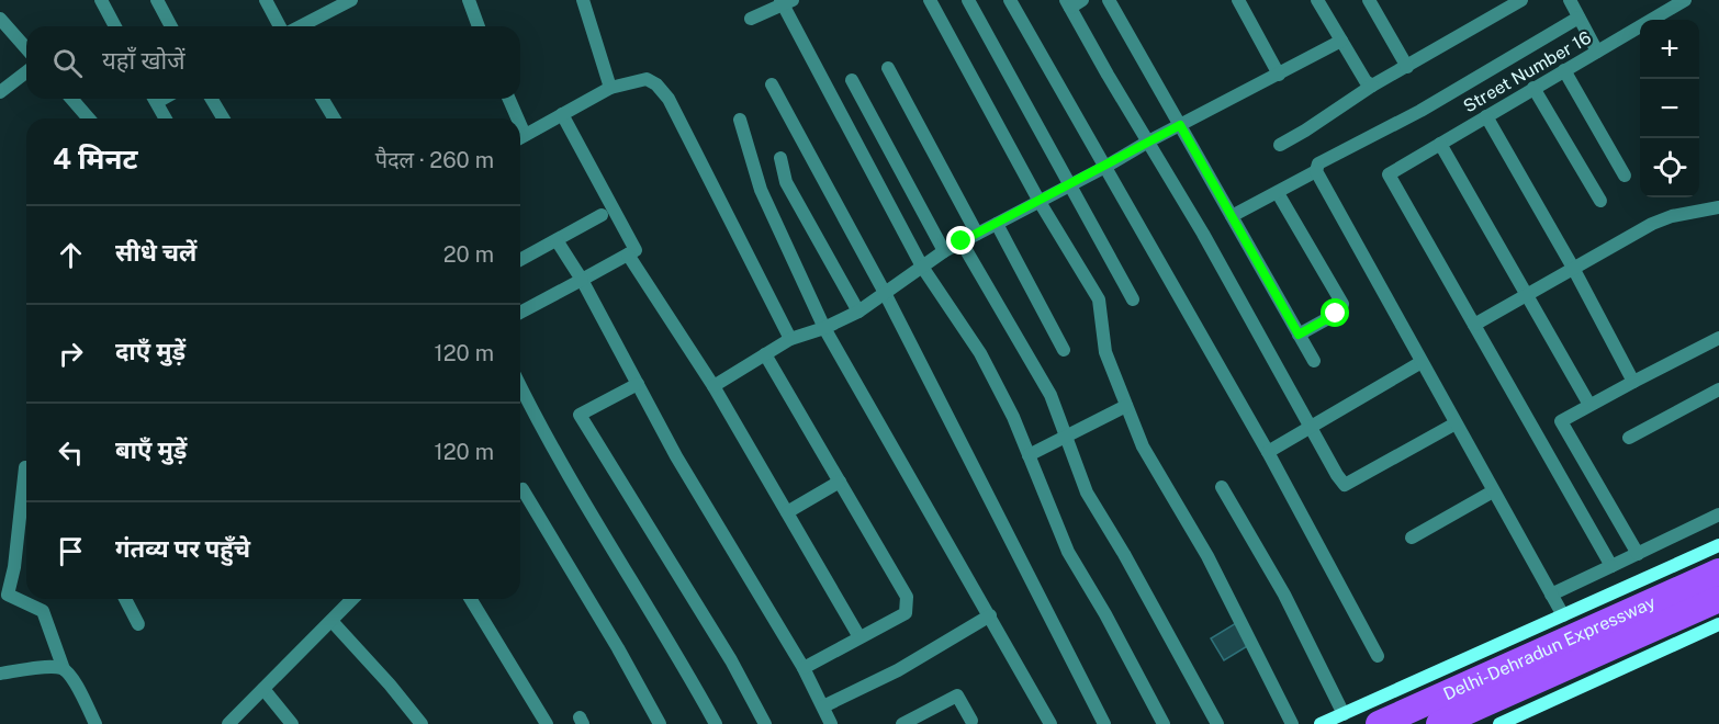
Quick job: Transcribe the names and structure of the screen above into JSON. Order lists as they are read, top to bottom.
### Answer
{
  "streets": {
    "highway": ["Delhi-Dehradun Expressway"],
    "street": ["Street Number 16"]
  },
  "page": {
    "map_buttons": ["+", "−"],
    "search": "यहाँ खोजें",
    "heading": ["4 मिनट", "पैदल · 260 m"],
    "list": [
      ["सीधे चलें", "20 m"],
      ["दाएँ मुड़ें", "120 m"],
      ["बाएँ मुड़ें", "120 m"],
      "गंतव्य पर पहुँचे"
    ]
  }
}
